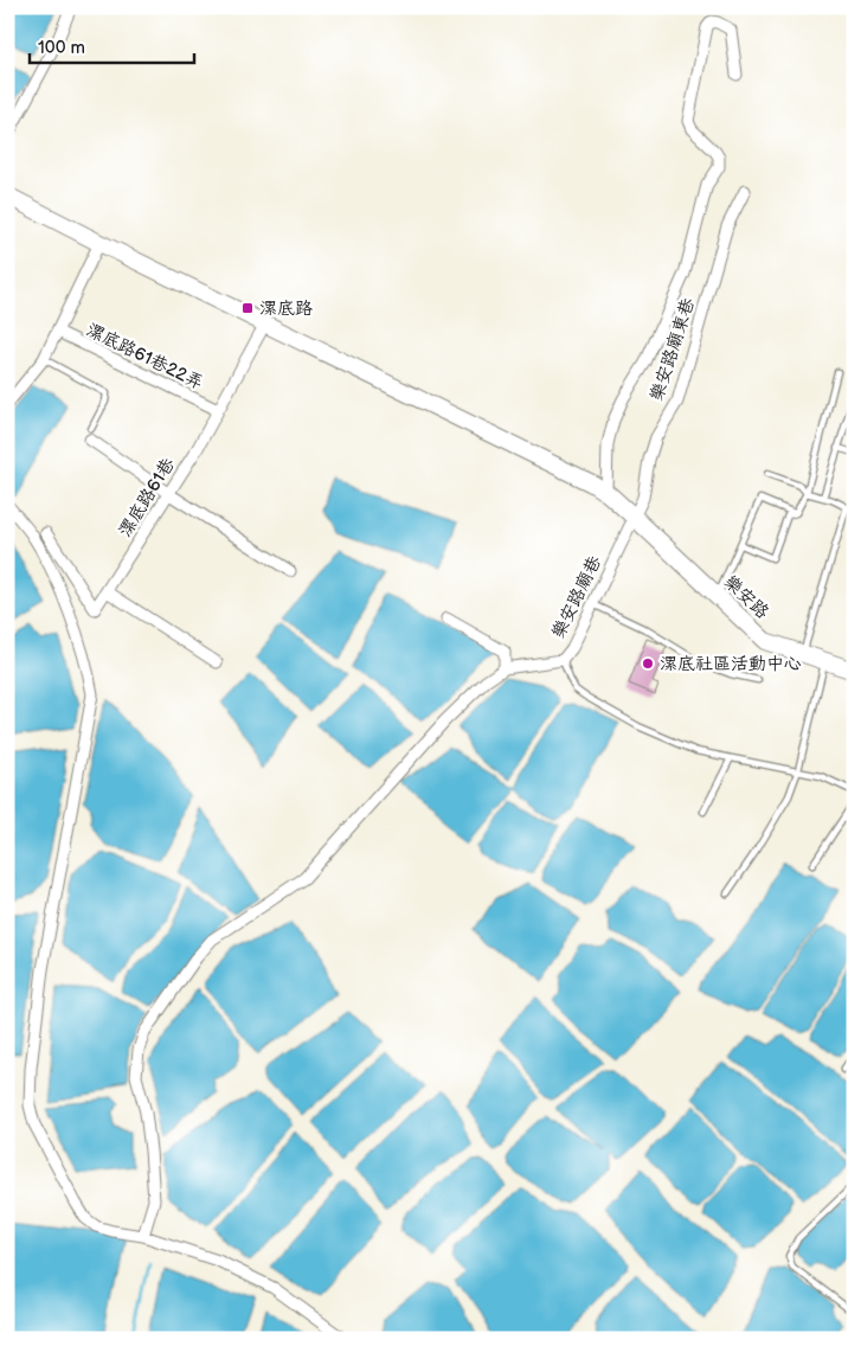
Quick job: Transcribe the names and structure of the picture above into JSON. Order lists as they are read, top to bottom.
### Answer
{
  "streets": {
    "street": [
      "樂安路廟東巷",
      "漯底路61巷22弄",
      "漯底路61巷",
      "樂安路廟巷",
      "樂安路"
    ]
  },
  "crossings": [
    ["樂安路廟東巷", "樂安路廟巷"],
    ["樂安路廟東巷", "樂安路"],
    ["漯底路61巷22弄", "漯底路61巷"],
    ["樂安路廟巷", "樂安路"]
  ],
  "places": {
    "transit": ["漯底路"],
    "other": ["漯底社區活動中心"]
  },
  "scale_bar": "100 m"
}
